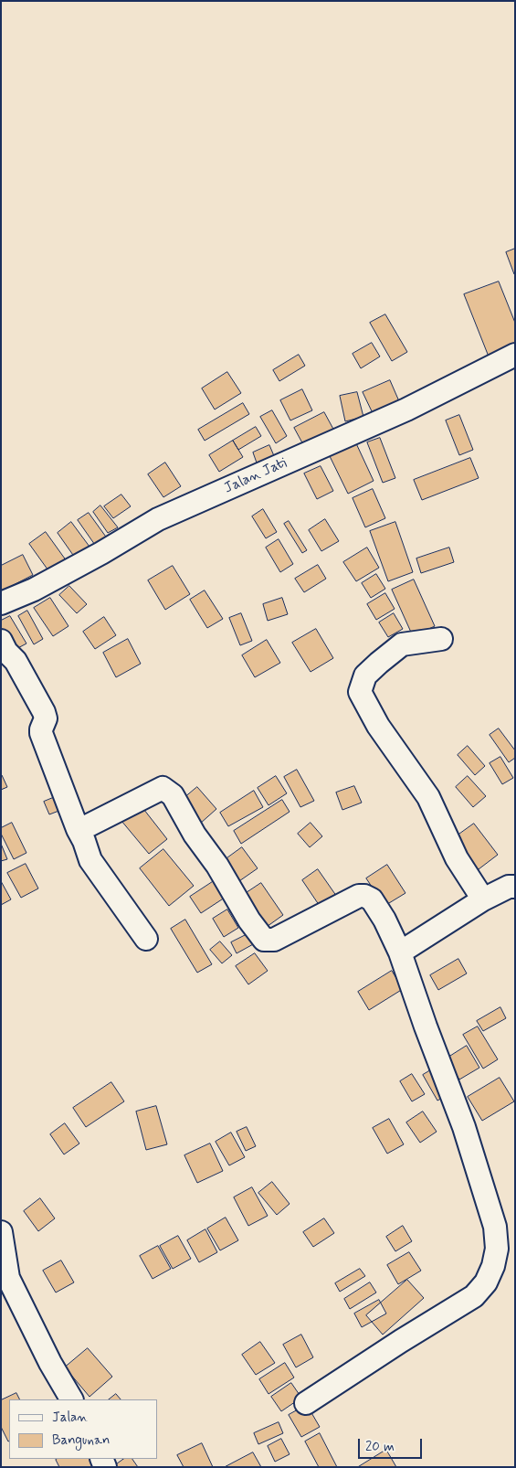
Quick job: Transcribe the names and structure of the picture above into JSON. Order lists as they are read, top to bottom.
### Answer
{
  "streets": {
    "street": ["Jalan Jati"]
  },
  "legend": ["Jalan", "Bangunan"],
  "scale_bar": "20 m"
}
